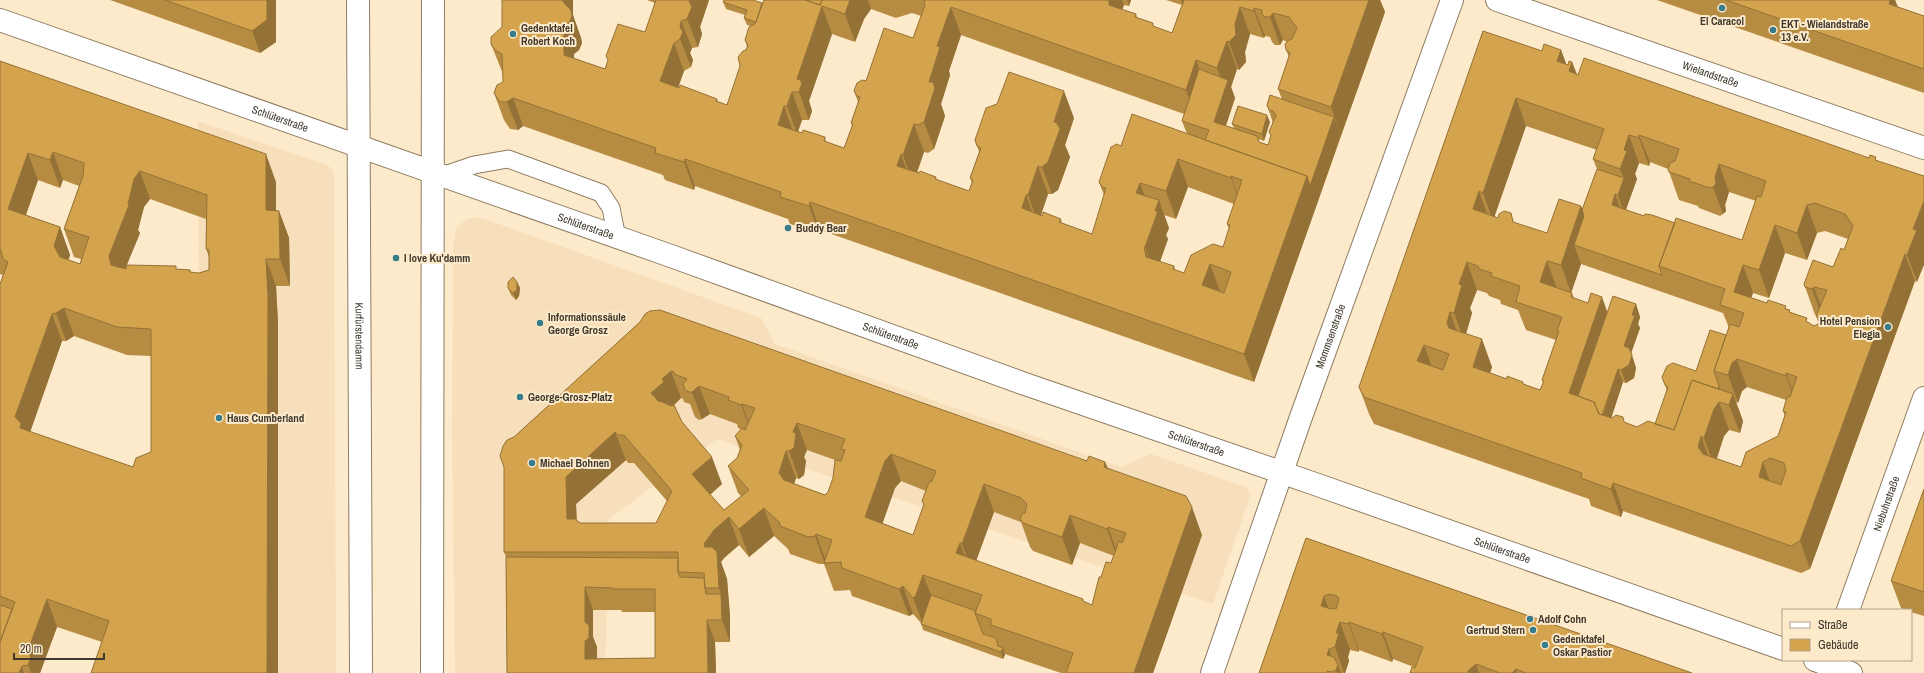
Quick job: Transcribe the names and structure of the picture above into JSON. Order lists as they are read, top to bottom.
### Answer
{
  "streets": {
    "street": [
      "Wielandstraße",
      "Schlüterstraße",
      "Kurfürstendamm",
      "Mommsenstraße",
      "Niebuhrstraße"
    ]
  },
  "crossings": [
    ["Schlüterstraße", "Kurfürstendamm"],
    ["Schlüterstraße", "Mommsenstraße"]
  ],
  "places": [
    "El Caracol",
    "EKT - Wielandstraße 13 e.V.",
    "Gedenktafel Robert Koch",
    "Buddy Bear",
    "I love Ku'damm",
    "Informationssäule George Grosz",
    "Hotel Pension Elegia",
    "George-Grosz-Platz",
    "Haus Cumberland",
    "Michael Bohnen",
    "Adolf Cohn",
    "Gertrud Stern",
    "Gedenktafel Oskar Pastior"
  ],
  "legend": ["Straße", "Gebäude"],
  "scale_bar": "20 m"
}
